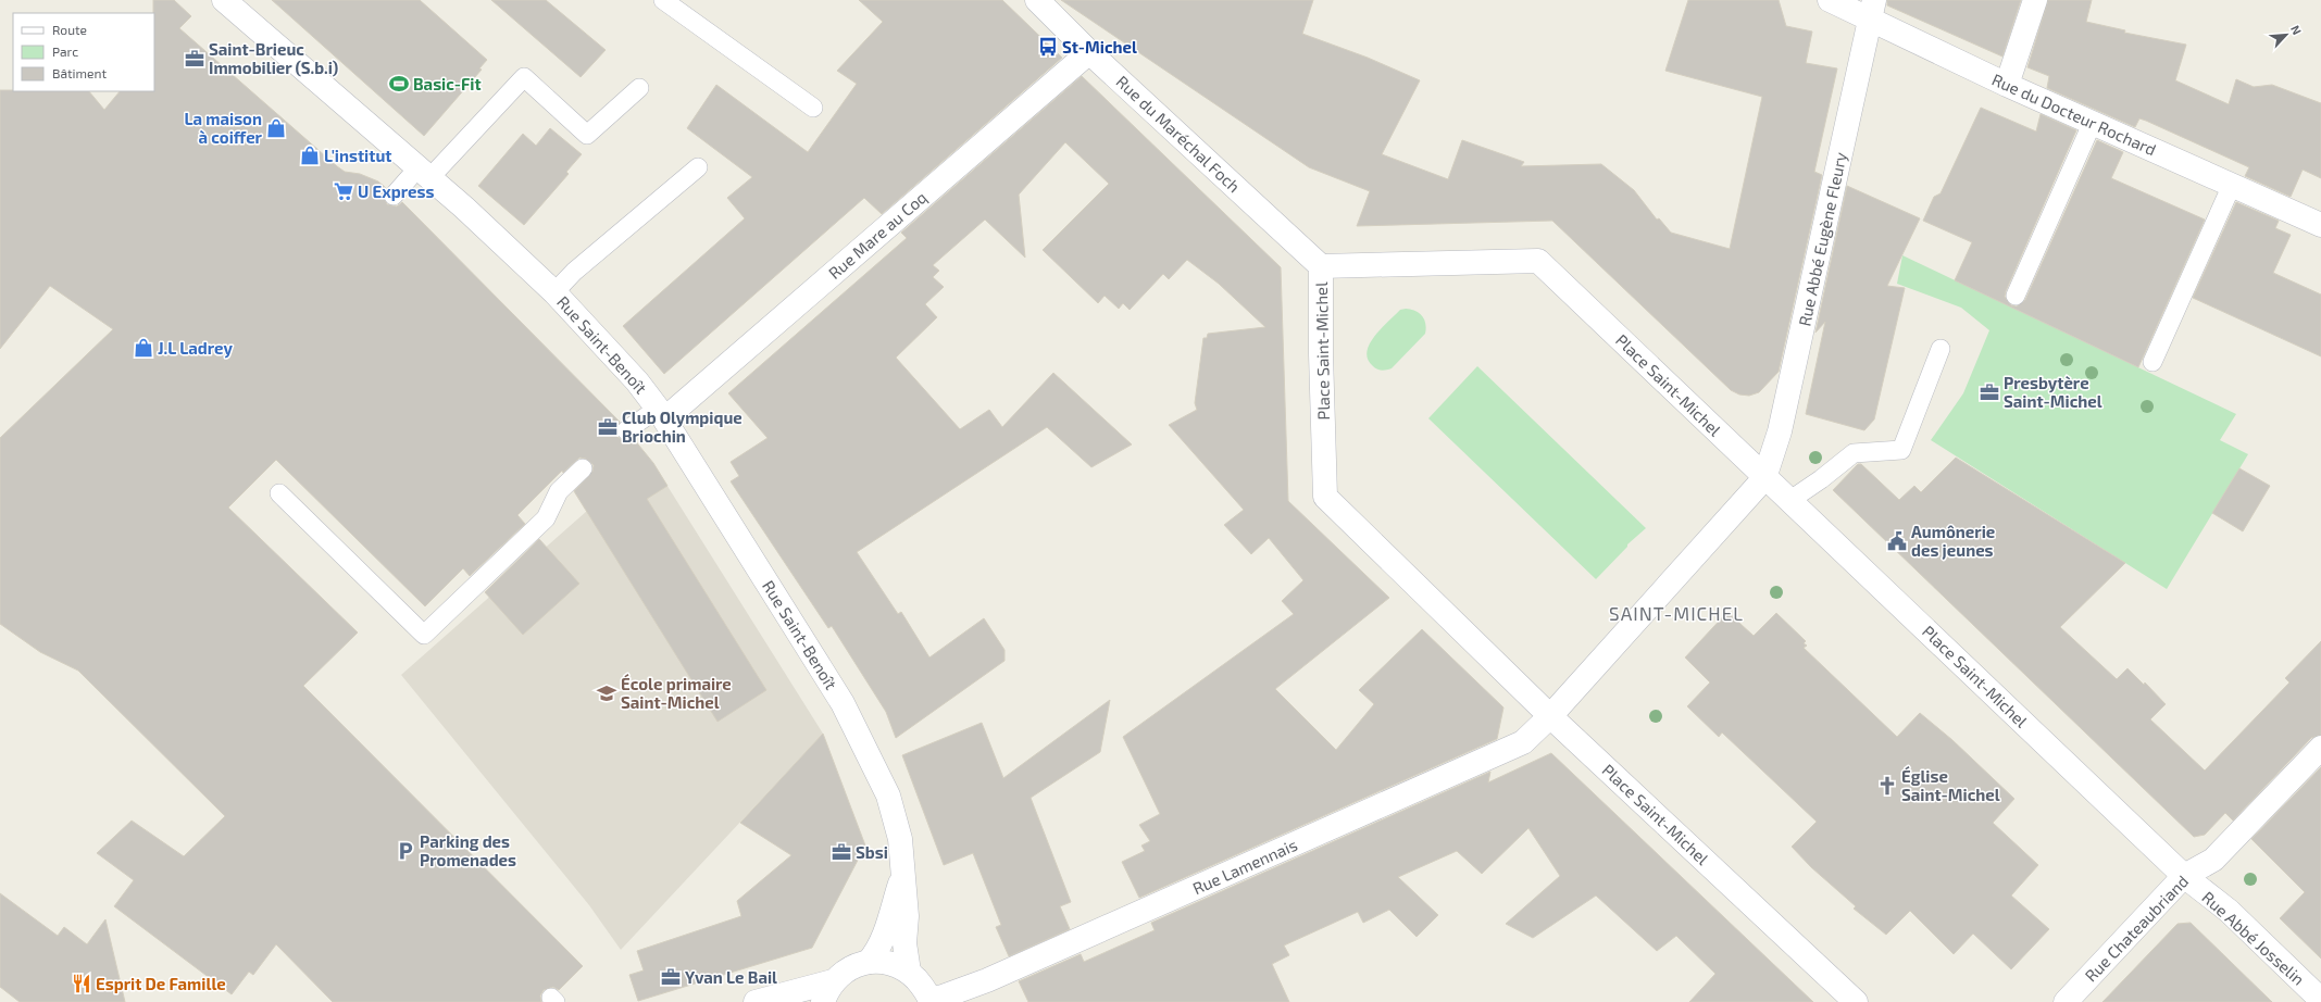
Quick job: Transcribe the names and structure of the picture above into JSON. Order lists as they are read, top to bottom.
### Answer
{
  "streets": {
    "street": [
      "Rue du Docteur Rochard",
      "Rue du Maréchal Foch",
      "Rue Mare au Coq",
      "Rue Abbé Eugène Fleury",
      "Rue Saint-Benoît",
      "Place Saint-Michel",
      "Rue Lamennais",
      "Rue Chateaubriand",
      "Rue Abbé Josselin"
    ]
  },
  "crossings": [
    ["Rue du Docteur Rochard", "Rue Abbé Eugène Fleury"],
    ["Rue du Maréchal Foch", "Rue Mare au Coq"],
    ["Rue du Maréchal Foch", "Place Saint-Michel"],
    ["Rue Mare au Coq", "Rue Saint-Benoît"],
    ["Rue Abbé Eugène Fleury", "Place Saint-Michel"],
    ["Place Saint-Michel", "Rue Lamennais"],
    ["Place Saint-Michel", "Rue Chateaubriand"],
    ["Place Saint-Michel", "Rue Abbé Josselin"],
    ["Rue Chateaubriand", "Rue Abbé Josselin"]
  ],
  "districts": ["SAINT-MICHEL"],
  "places": {
    "bus stop": ["St-Michel"],
    "office": [
      "Saint-Brieuc Immobilier (S.b.i)",
      "Presbytère Saint-Michel",
      "Club Olympique Briochin",
      "Sbsi",
      "Yvan Le Bail"
    ],
    "sports": ["Basic-Fit"],
    "shop": ["La maison à coiffer", "L'institut", "J.L Ladrey"],
    "supermarket": ["U Express"],
    "public building": ["Aumônerie des jeunes"],
    "school or university": ["École primaire Saint-Michel"],
    "church": ["Église Saint-Michel"],
    "parking": ["Parking des Promenades"],
    "restaurant": ["Esprit De Famille"]
  },
  "legend": ["Route", "Parc", "Bâtiment"],
  "north": "top right"
}
